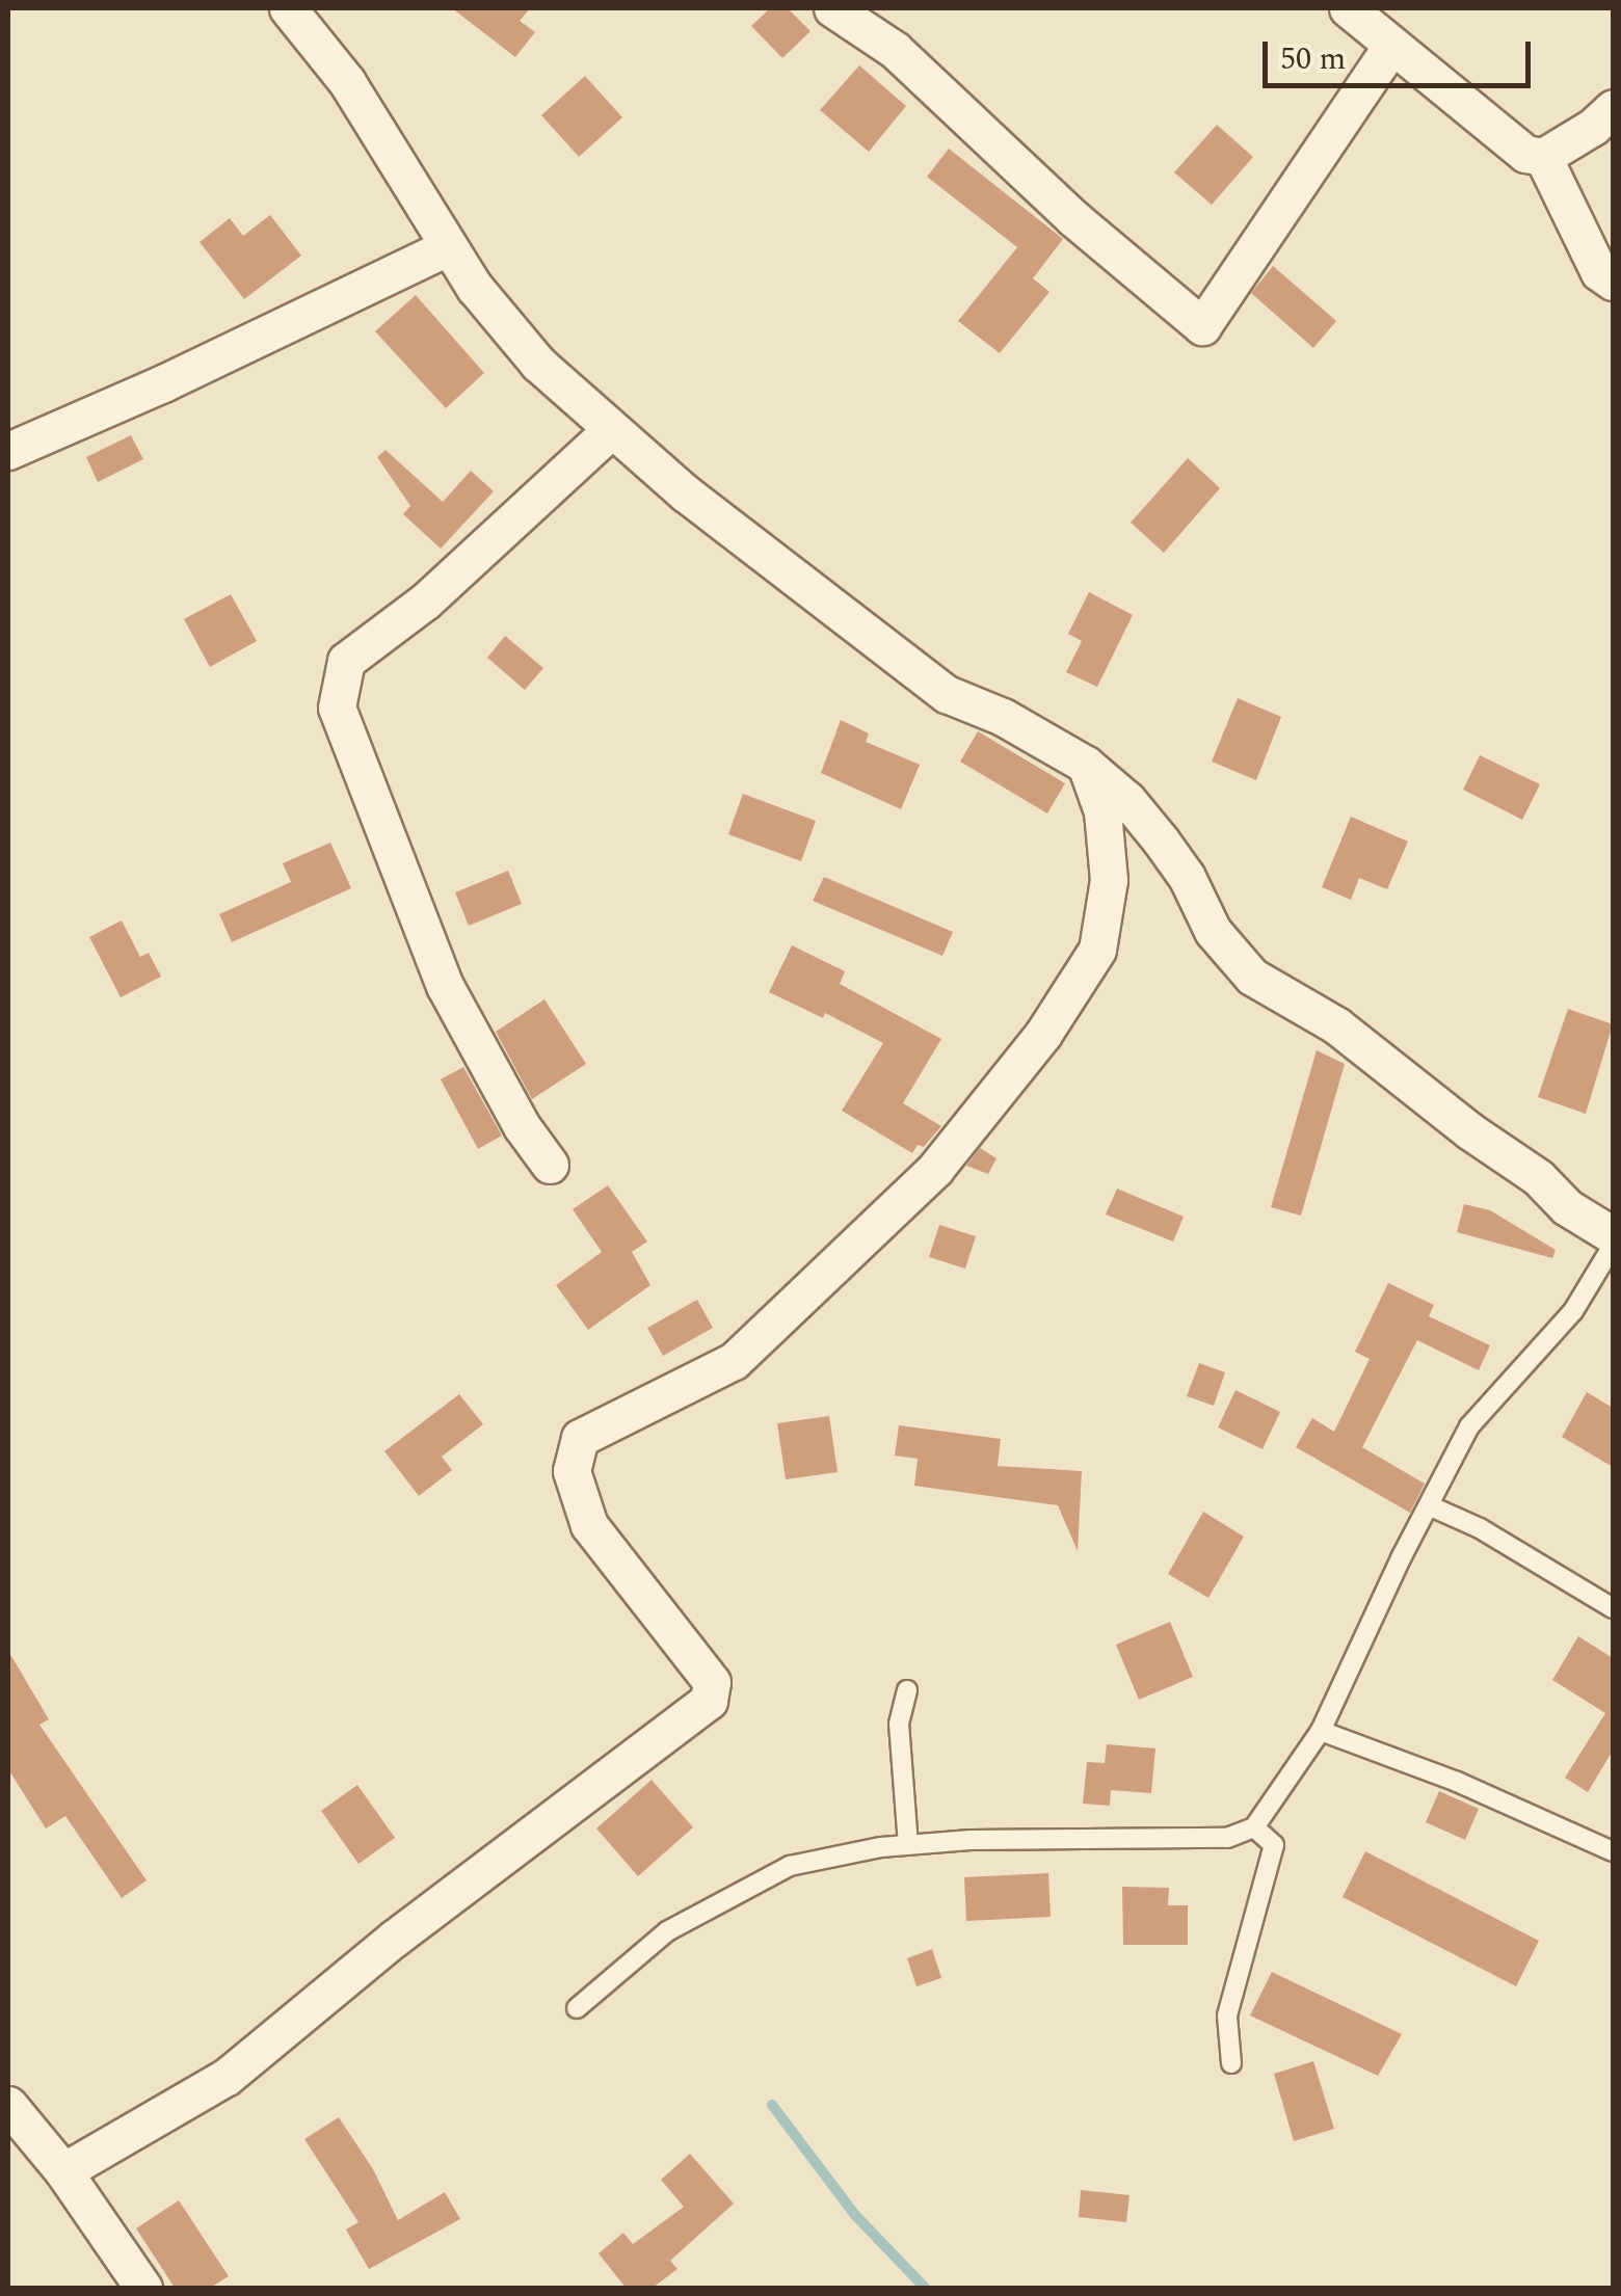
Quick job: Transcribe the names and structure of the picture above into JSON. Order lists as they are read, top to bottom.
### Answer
{
  "scale_bar": "50 m"
}
